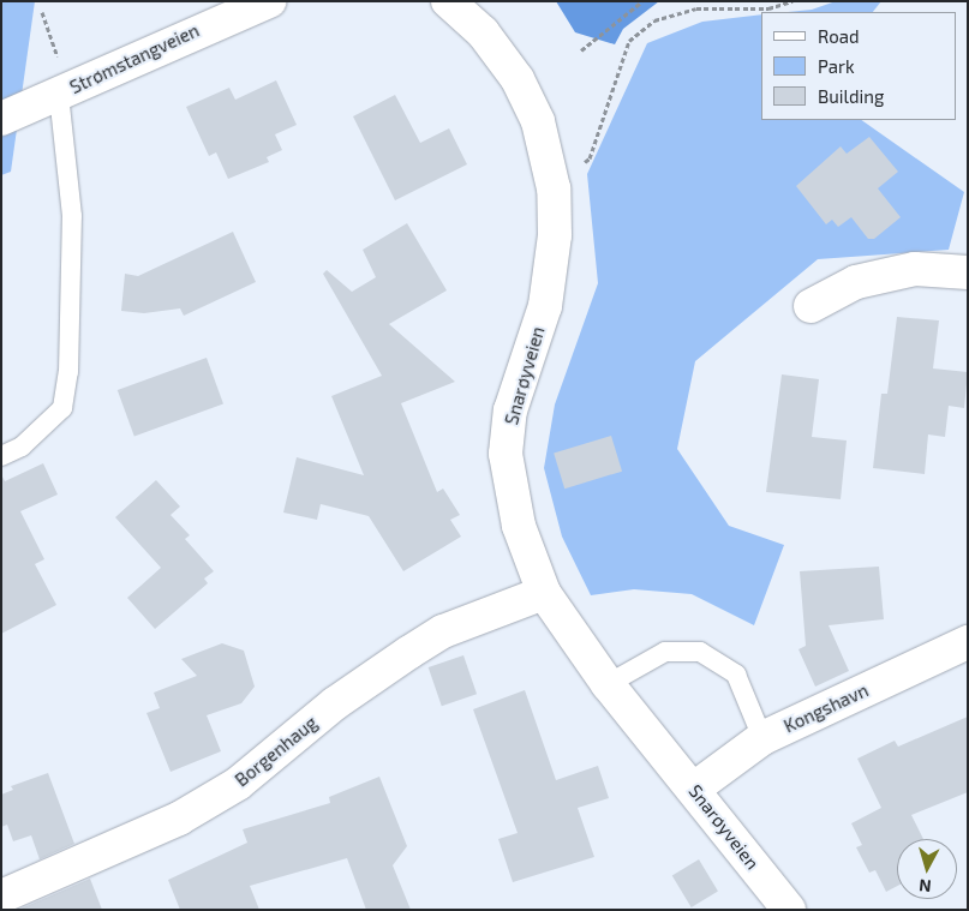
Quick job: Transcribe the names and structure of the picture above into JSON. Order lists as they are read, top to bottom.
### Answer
{
  "streets": {
    "street": [
      "Strømstangveien",
      "Snarøyveien",
      "Kongshavn",
      "Borgenhaug"
    ]
  },
  "crossings": [
    ["Snarøyveien", "Kongshavn"],
    ["Snarøyveien", "Borgenhaug"]
  ],
  "legend": ["Road", "Park", "Building"],
  "north": "bottom"
}
